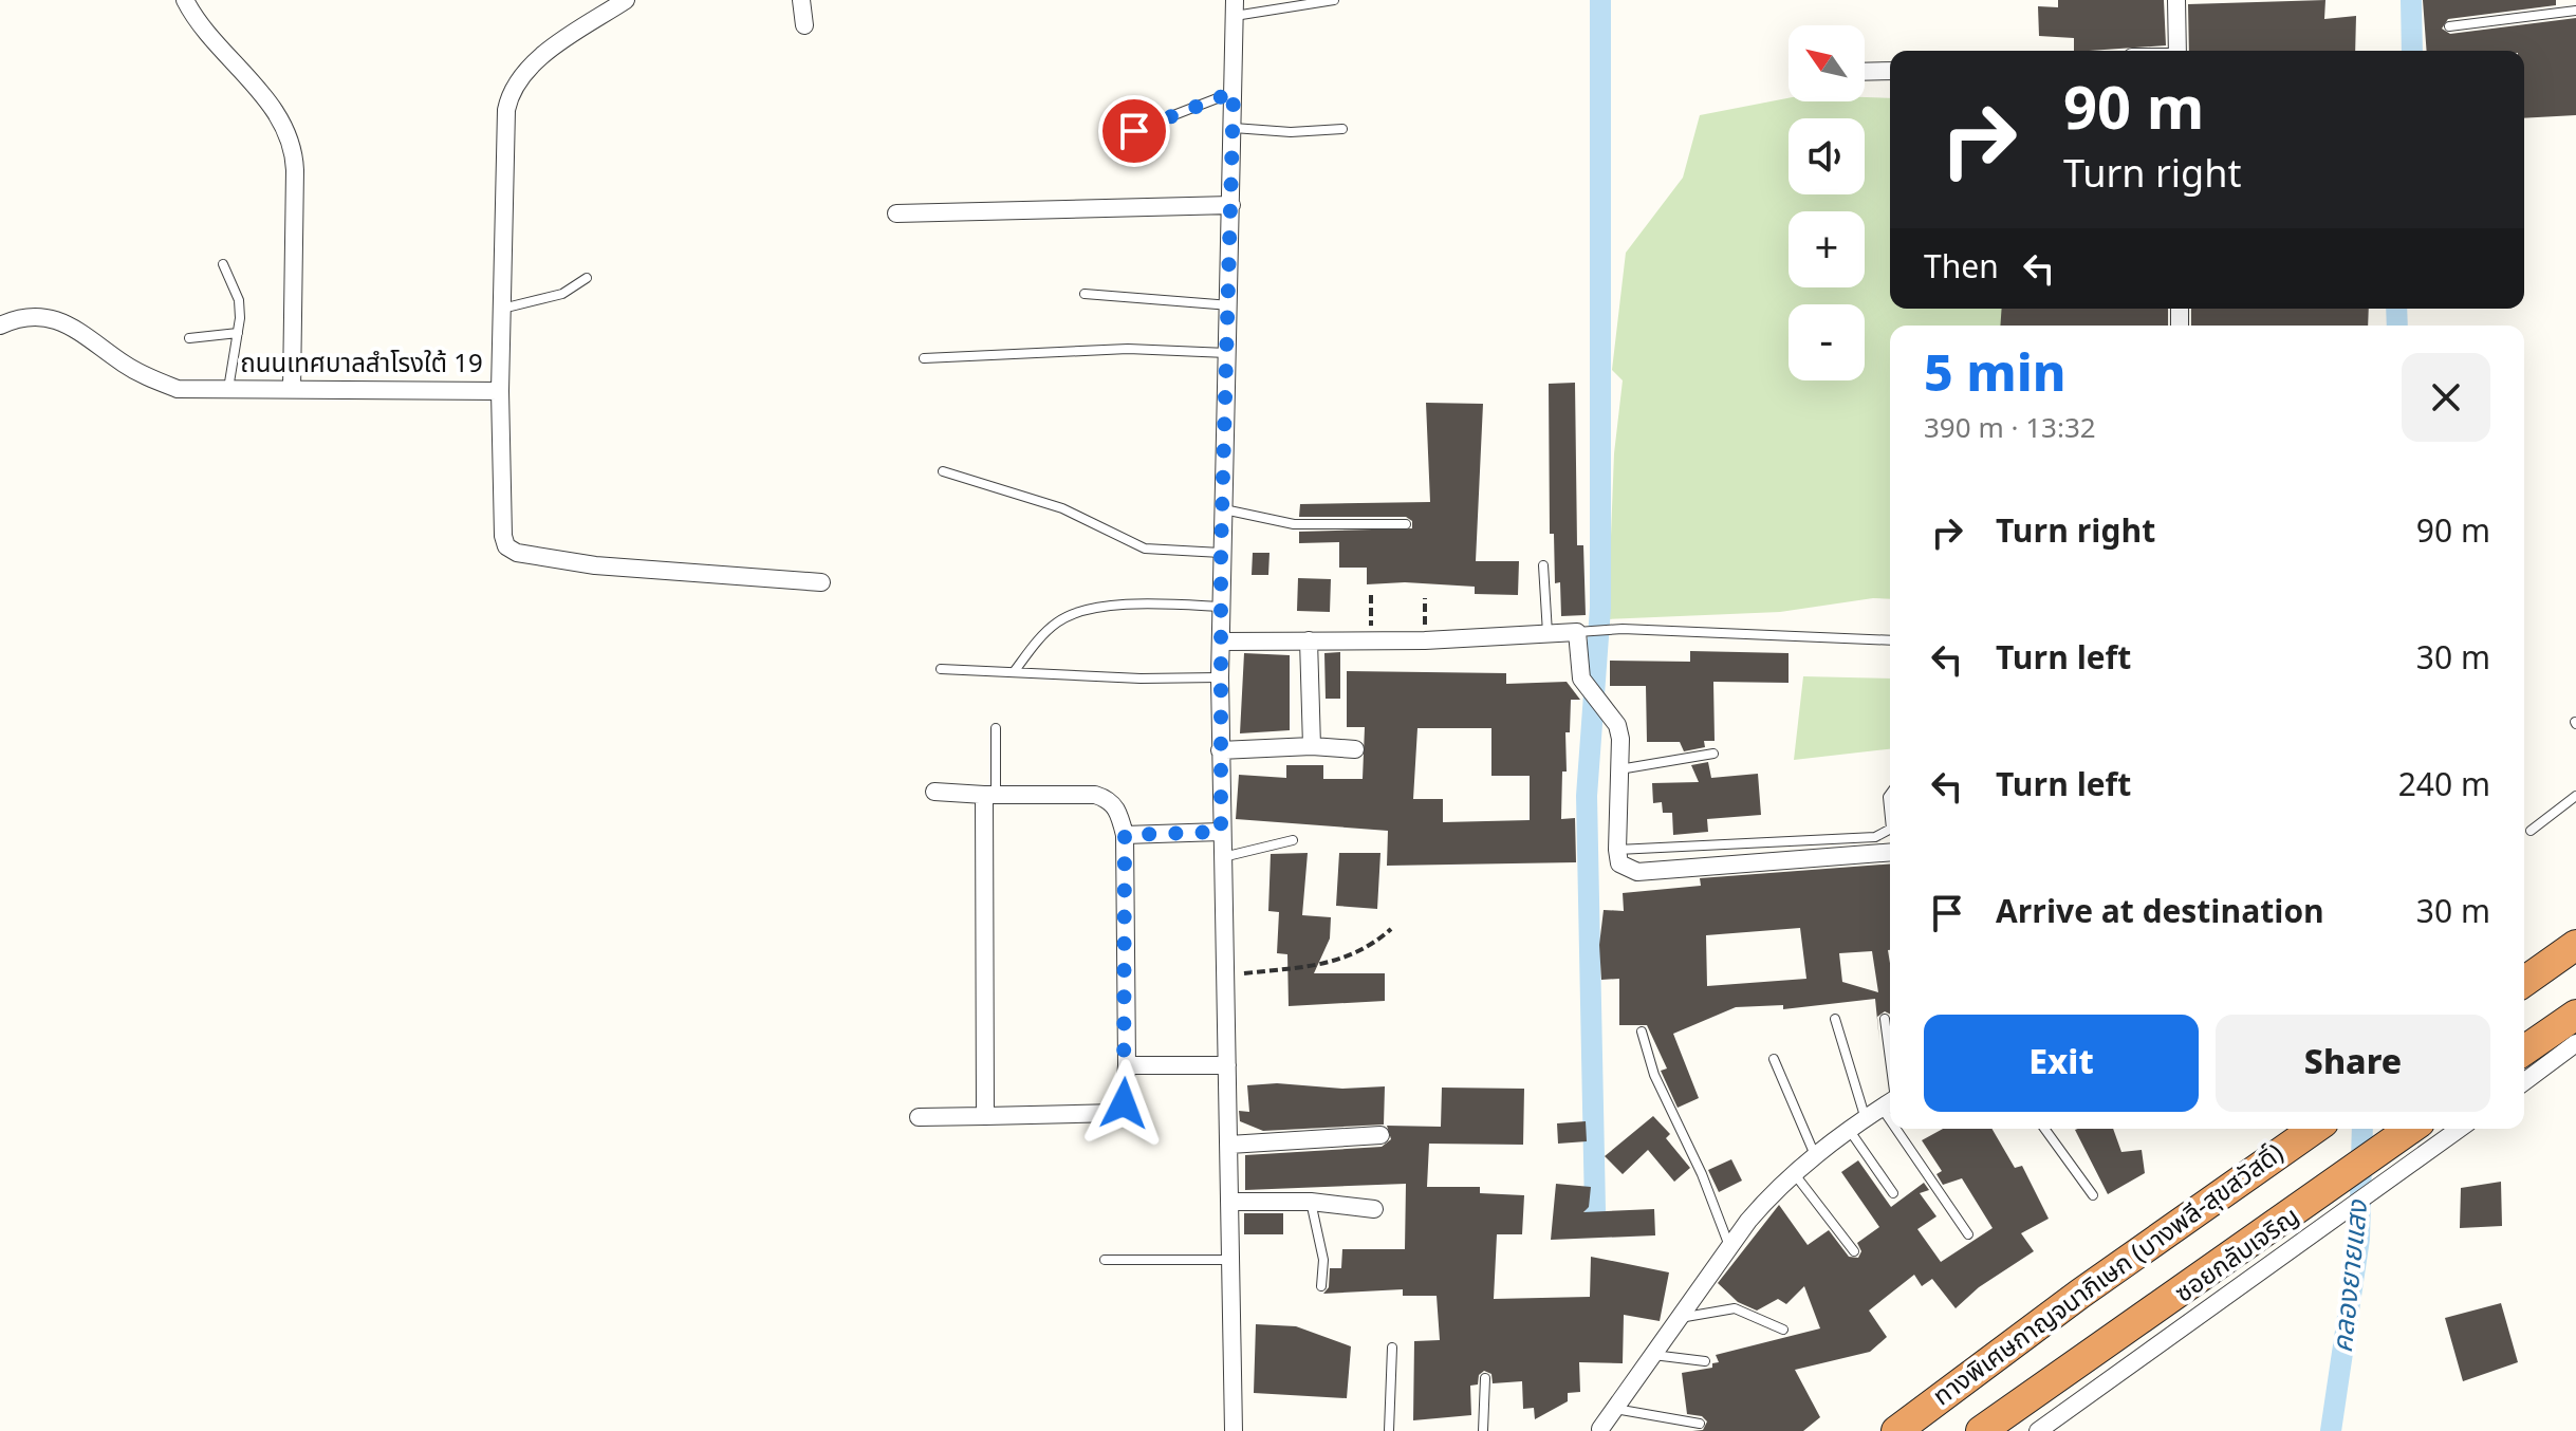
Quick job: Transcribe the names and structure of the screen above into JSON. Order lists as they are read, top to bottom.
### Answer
{
  "streets": {
    "highway": ["ทางพิเศษกาญจนาภิเษก (บางพลี-สุขสวัสดิ์)"],
    "street": ["ถนนเทศบาลสำโรงใต้ 19", "ซอยกลับเจริญ"]
  },
  "water": ["คลองยายแสง"],
  "north": "top left",
  "page": {
    "map_buttons": ["+", "−"],
    "turn": ["90 m", "Turn right"],
    "then": "Then",
    "heading": ["5 min", "390 m · 13:32"],
    "list": [
      {
        "name": "Turn right",
        "value": "90 m"
      },
      {
        "name": "Turn left",
        "value": "30 m"
      },
      {
        "name": "Turn left",
        "value": "240 m"
      },
      {
        "name": "Arrive at destination",
        "value": "30 m"
      }
    ],
    "buttons": ["Exit", "Share"]
  }
}
